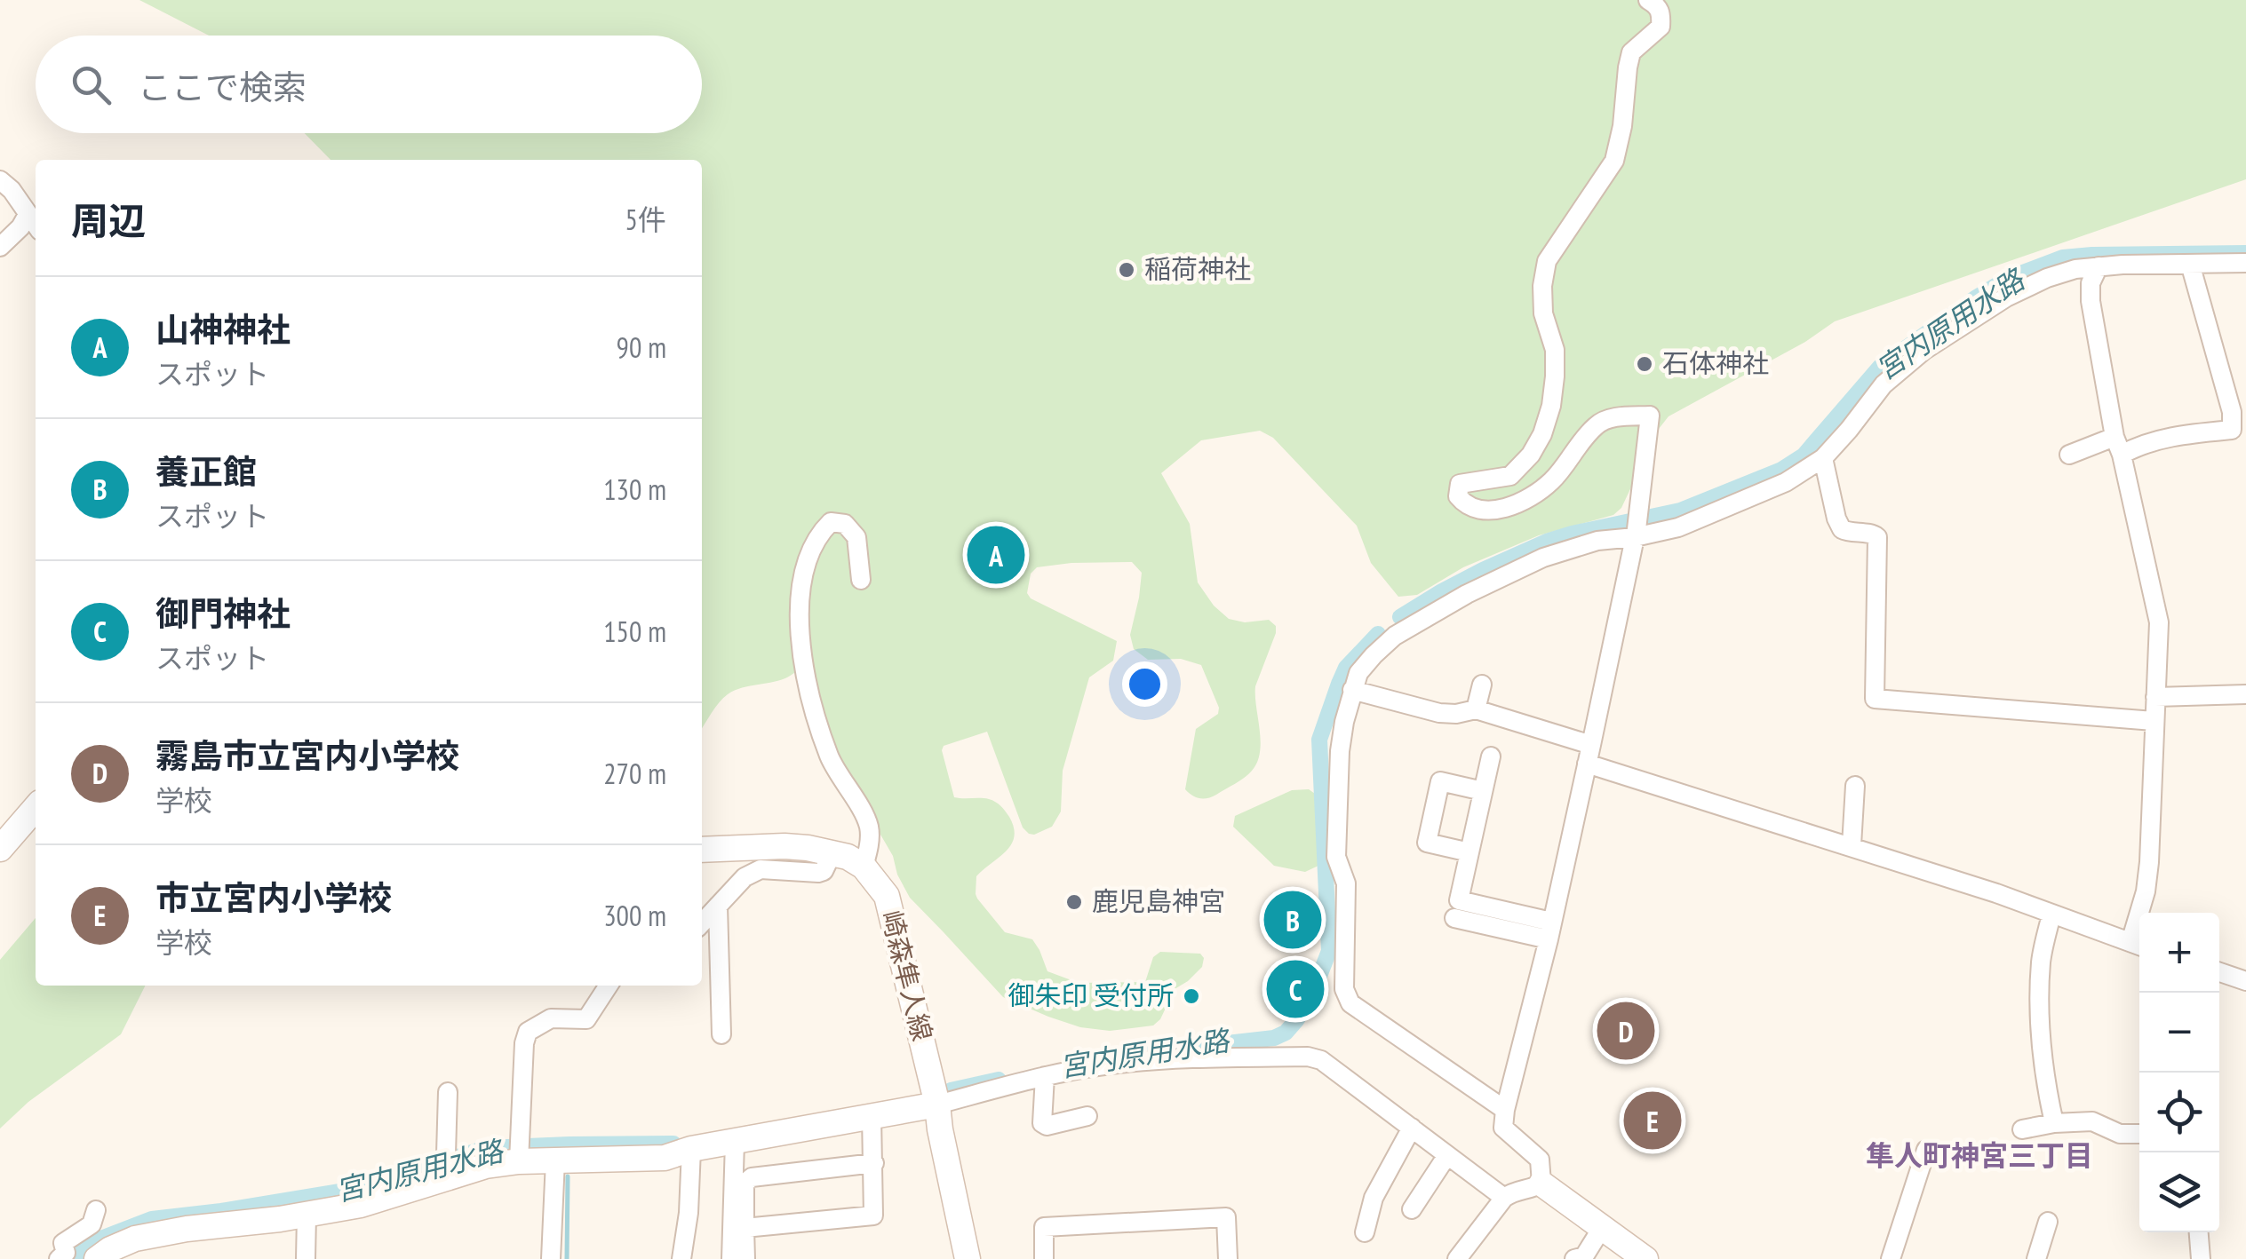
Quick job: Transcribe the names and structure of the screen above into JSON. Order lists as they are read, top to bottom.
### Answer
{
  "streets": {
    "street": ["崎森隼人線"]
  },
  "districts": ["隼人町神宮三丁目"],
  "water": ["宮内原用水路"],
  "places": [
    "稲荷神社",
    "石体神社",
    "鹿児島神宮",
    "御朱印 受付所"
  ],
  "page": {
    "search": "ここで検索",
    "heading": ["周辺", "5件"],
    "list": [
      {
        "mark": "A",
        "name": "山神神社",
        "note": "スポット",
        "value": "90 m"
      },
      {
        "mark": "B",
        "name": "養正館",
        "note": "スポット",
        "value": "130 m"
      },
      {
        "mark": "C",
        "name": "御門神社",
        "note": "スポット",
        "value": "150 m"
      },
      {
        "mark": "D",
        "name": "霧島市立宮内小学校",
        "note": "学校",
        "value": "270 m"
      },
      {
        "mark": "E",
        "name": "市立宮内小学校",
        "note": "学校",
        "value": "300 m"
      }
    ],
    "pins": [
      "A",
      "B",
      "C",
      "D",
      "E"
    ],
    "map_buttons": ["+", "−"]
  }
}
